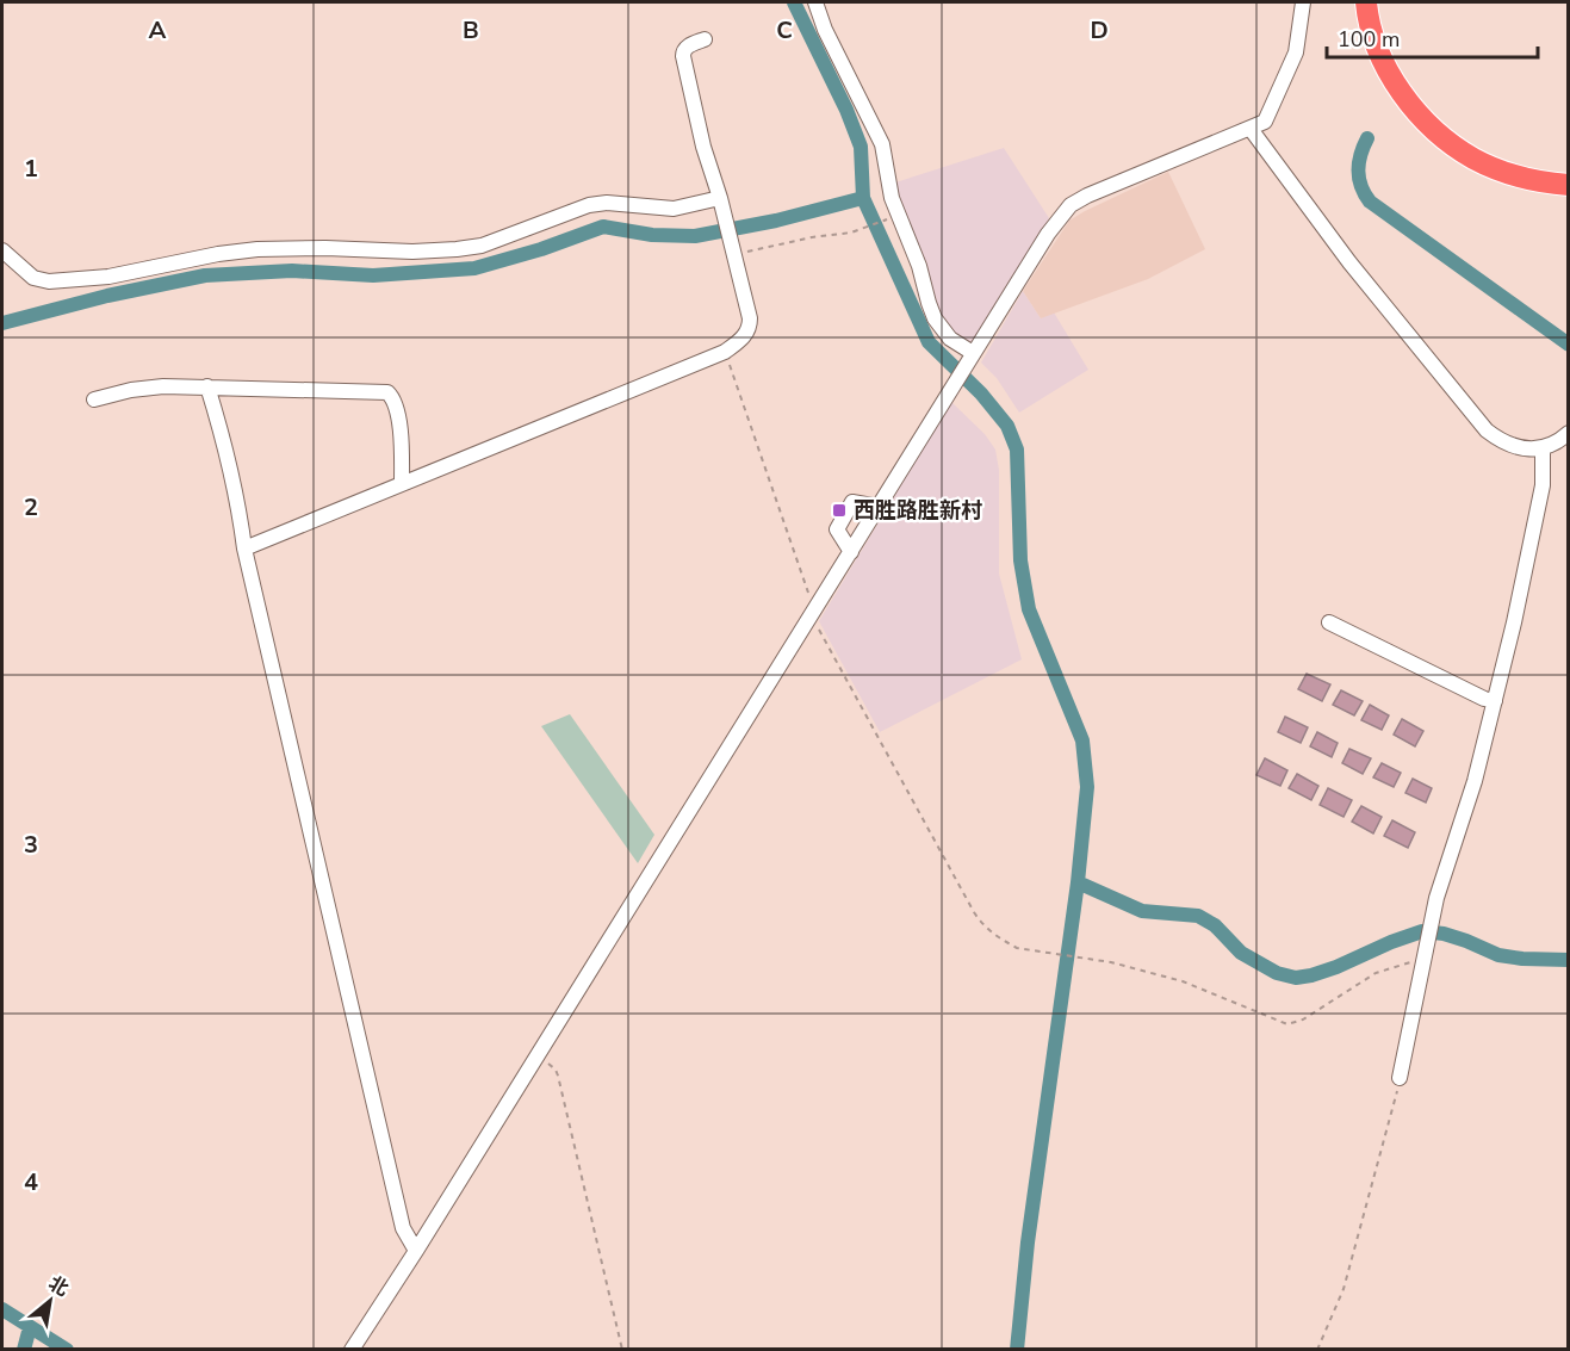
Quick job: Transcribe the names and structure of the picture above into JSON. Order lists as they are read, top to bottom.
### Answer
{
  "places": {
    "transit": ["西胜路胜新村"]
  },
  "scale_bar": "100 m",
  "north": "top right",
  "grid": {
    "columns": [
      "A",
      "B",
      "C",
      "D"
    ],
    "rows": [
      "1",
      "2",
      "3",
      "4"
    ]
  }
}
